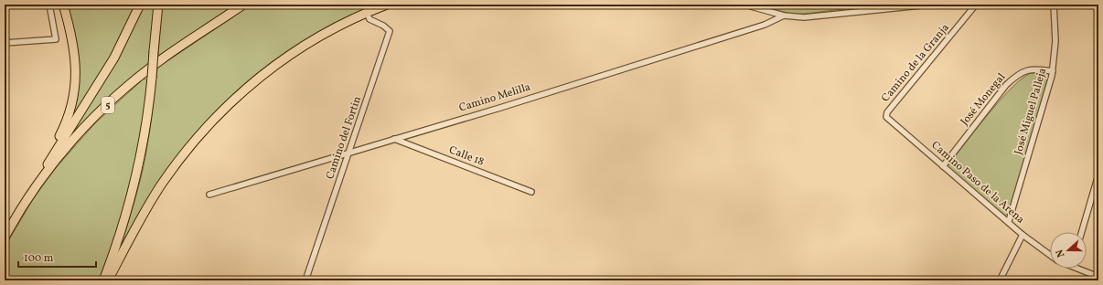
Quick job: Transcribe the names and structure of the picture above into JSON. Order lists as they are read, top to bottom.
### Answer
{
  "streets": {
    "highway": ["5"],
    "street": [
      "Camino de la Granja",
      "Camino Melilla",
      "José Monegal",
      "José Miguel Palleja",
      "Camino del Fortin",
      "Calle 18",
      "Camino Paso de la Arena"
    ]
  },
  "crossings": [
    ["Camino de la Granja", "Camino Paso de la Arena"],
    ["Camino Melilla", "Camino del Fortin"],
    ["Camino Melilla", "Calle 18"],
    ["José Monegal", "José Miguel Palleja"],
    ["José Monegal", "Camino Paso de la Arena"],
    ["José Miguel Palleja", "Camino Paso de la Arena"]
  ],
  "scale_bar": "100 m",
  "north": "left"
}
